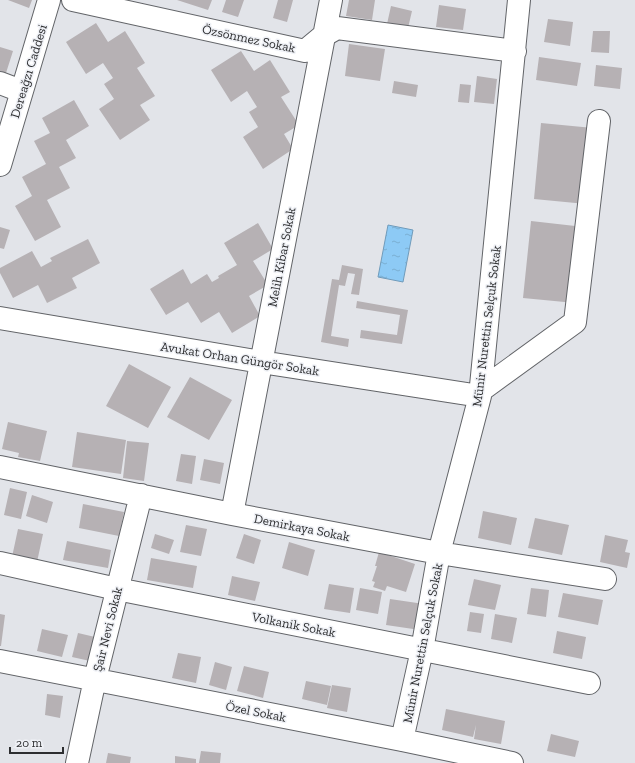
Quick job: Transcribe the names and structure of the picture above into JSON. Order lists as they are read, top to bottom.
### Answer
{
  "streets": {
    "street": [
      "Özsönmez Sokak",
      "Dereağzı Caddesi",
      "Melih Kibar Sokak",
      "Münir Nurettin Selçuk Sokak",
      "Avukat Orhan Güngör Sokak",
      "Demirkaya Sokak",
      "Volkanik Sokak",
      "Şair Nevi Sokak",
      "Özel Sokak"
    ]
  },
  "crossings": [
    ["Özsönmez Sokak", "Melih Kibar Sokak"],
    ["Özsönmez Sokak", "Münir Nurettin Selçuk Sokak"],
    ["Melih Kibar Sokak", "Avukat Orhan Güngör Sokak"],
    ["Melih Kibar Sokak", "Demirkaya Sokak"],
    ["Münir Nurettin Selçuk Sokak", "Avukat Orhan Güngör Sokak"],
    ["Münir Nurettin Selçuk Sokak", "Demirkaya Sokak"],
    ["Münir Nurettin Selçuk Sokak", "Volkanik Sokak"],
    ["Münir Nurettin Selçuk Sokak", "Özel Sokak"],
    ["Demirkaya Sokak", "Şair Nevi Sokak"],
    ["Volkanik Sokak", "Şair Nevi Sokak"],
    ["Şair Nevi Sokak", "Özel Sokak"]
  ],
  "scale_bar": "20 m"
}
